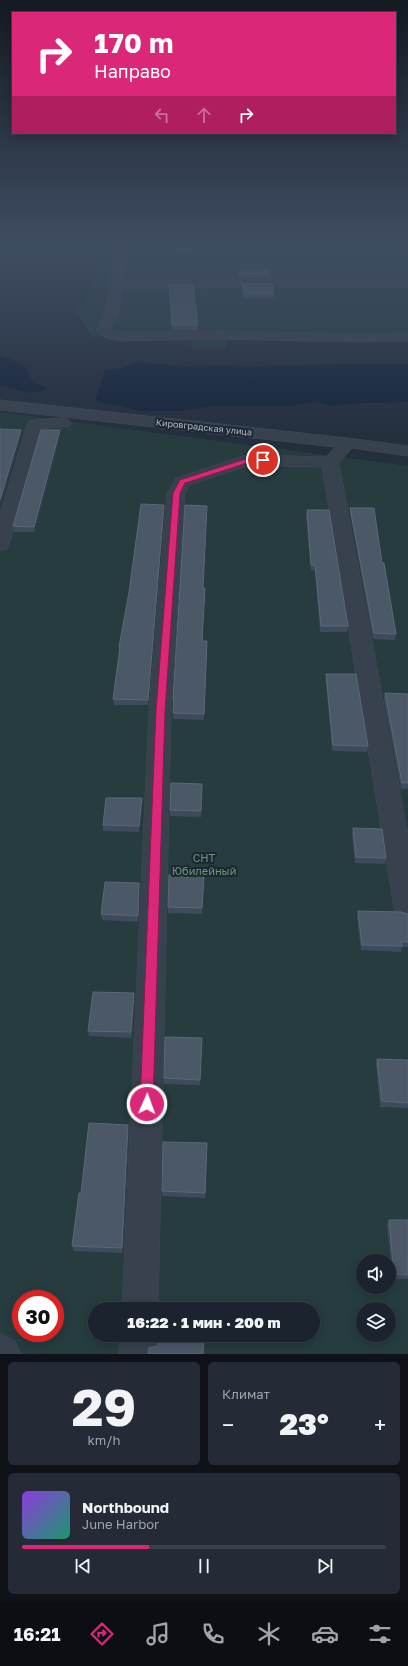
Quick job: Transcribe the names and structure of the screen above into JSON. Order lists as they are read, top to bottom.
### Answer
{
  "streets": {
    "street": ["Кировградская улица"]
  },
  "parks": ["СНТ Юбилейный"],
  "page": {
    "turn": ["170 m", "Направо"],
    "limit": "30",
    "trip": "16:22 · 1 мин · 200 m",
    "tile": [
      ["29", "km/h"],
      "Климат"
    ],
    "heat": ["−", "23°", "+"],
    "song": ["Northbound", "June Harbor"],
    "tabs": "16:21"
  }
}
